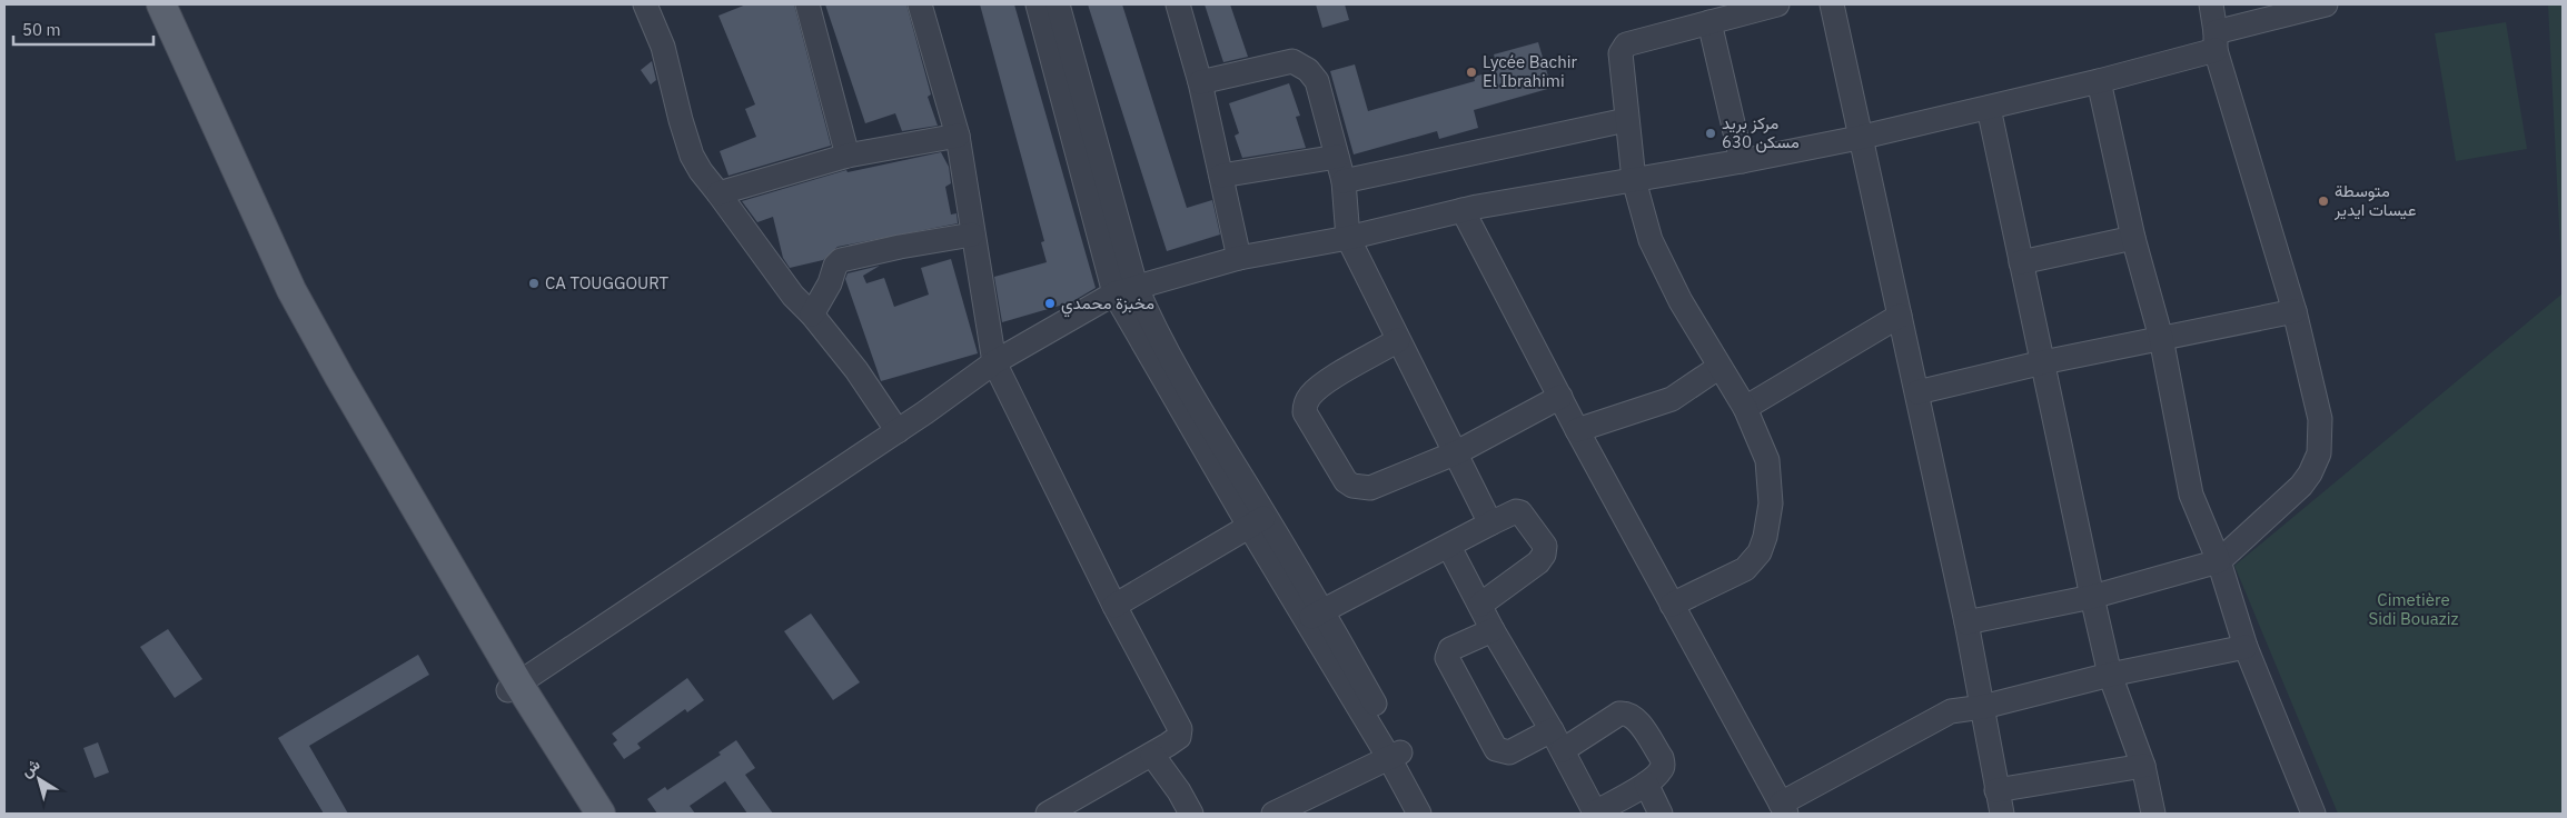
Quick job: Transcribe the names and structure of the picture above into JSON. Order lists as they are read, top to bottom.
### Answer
{
  "parks": ["Cimetière Sidi Bouaziz"],
  "places": [
    "Lycée Bachir El Ibrahimi",
    "مركز بريد 630 مسكن",
    "متوسطة عيسات ايدير",
    "CA TOUGGOURT",
    "مخبزة محمدي"
  ],
  "scale_bar": "50 m",
  "north": "top left"
}
